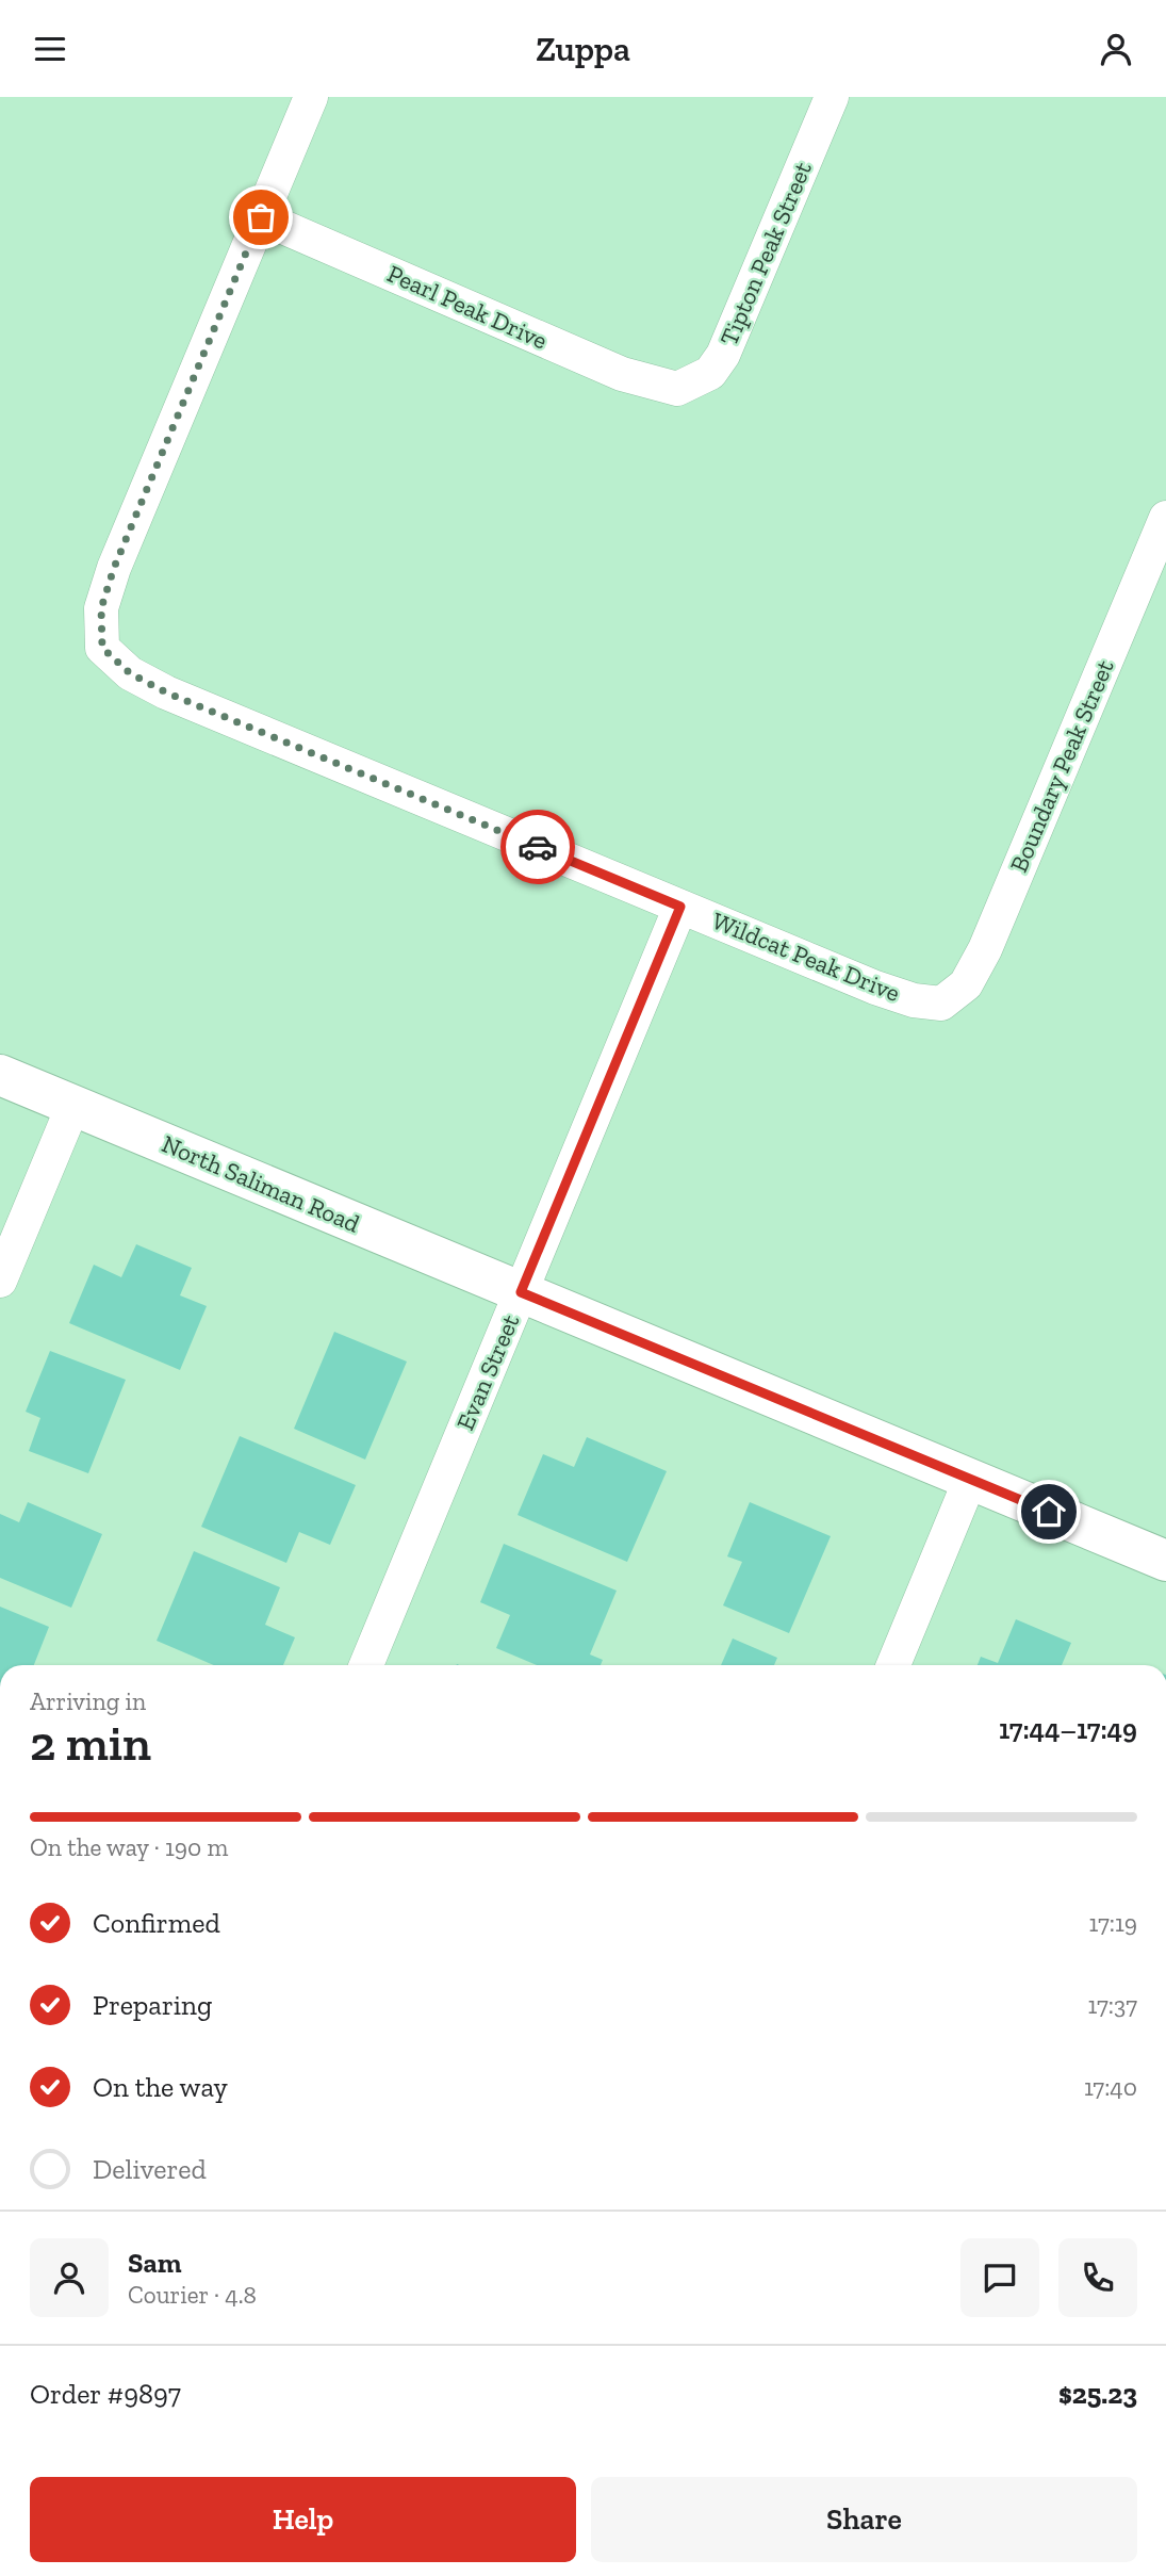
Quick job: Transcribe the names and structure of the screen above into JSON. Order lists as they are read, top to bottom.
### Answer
{
  "streets": {
    "main road": ["North Saliman Road"],
    "street": [
      "Tipton Peak Street",
      "Pearl Peak Drive",
      "Boundary Peak Street",
      "Wildcat Peak Drive",
      "Evan Street"
    ]
  },
  "crossings": [
    ["Tipton Peak Street", "Pearl Peak Drive"],
    ["Pearl Peak Drive", "Wildcat Peak Drive"],
    ["Boundary Peak Street", "Wildcat Peak Drive"],
    ["Wildcat Peak Drive", "Evan Street"],
    ["North Saliman Road", "Evan Street"]
  ],
  "page": {
    "header": "Zuppa",
    "heading": ["2 min", "Arriving in", "17:44–17:49"],
    "panel": [
      "Sam",
      "Courier · 4.8",
      "Order #9897",
      "$25.23"
    ],
    "bar": "On the way · 190 m",
    "list": [
      ["Confirmed", "17:19"],
      ["Preparing", "17:37"],
      ["On the way", "17:40"],
      "Delivered"
    ],
    "buttons": ["Help", "Share"]
  }
}
